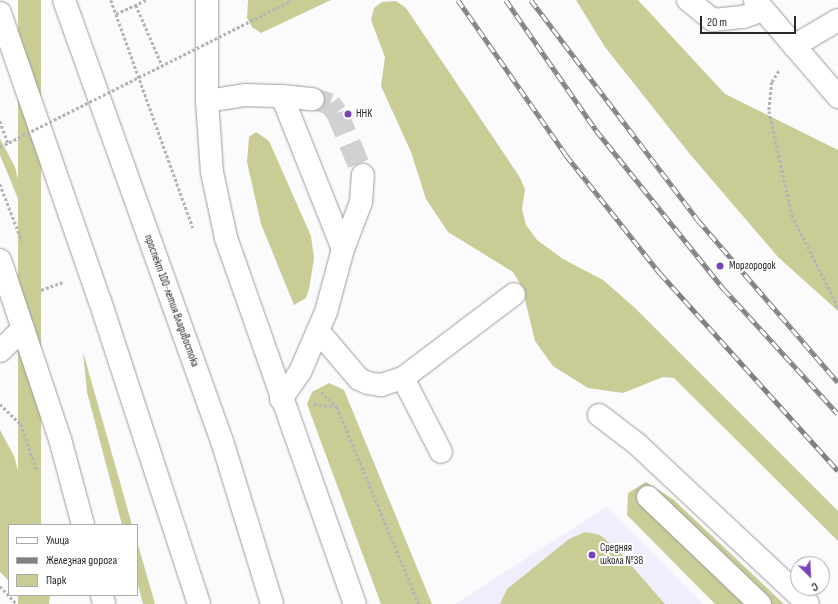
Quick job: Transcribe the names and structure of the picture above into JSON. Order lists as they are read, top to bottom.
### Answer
{
  "streets": {
    "main road": ["проспект 100-летия Владивостока"]
  },
  "places": ["HHK", "Моргородок", "Средняя школа №38"],
  "legend": ["Улица", "Железная дорога", "Парк"],
  "scale_bar": "20 m",
  "north": "bottom right"
}
